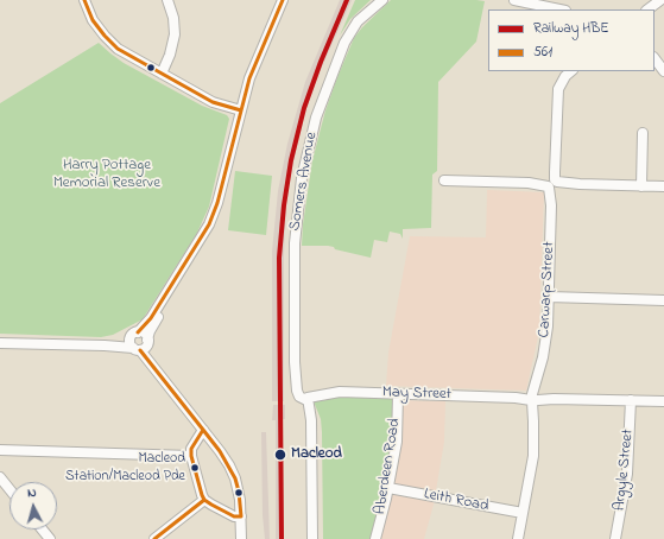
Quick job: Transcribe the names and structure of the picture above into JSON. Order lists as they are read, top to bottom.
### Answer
{
  "streets": {
    "street": [
      "Somers Avenue",
      "Carwarp Street",
      "May Street",
      "Aberdeen Road",
      "Argyle Street",
      "Leith Road"
    ]
  },
  "crossings": [
    ["Somers Avenue", "May Street"],
    ["Carwarp Street", "May Street"],
    ["Carwarp Street", "Leith Road"],
    ["May Street", "Aberdeen Road"],
    ["May Street", "Argyle Street"],
    ["Aberdeen Road", "Leith Road"]
  ],
  "parks": ["Harry Pottage Memorial Reserve"],
  "places": ["Macleod", "Macleod Station/Macleod Pde"],
  "lines": ["rail line HBE", "transit line 561"],
  "legend": ["Railway HBE", "561"],
  "north": "top"
}
